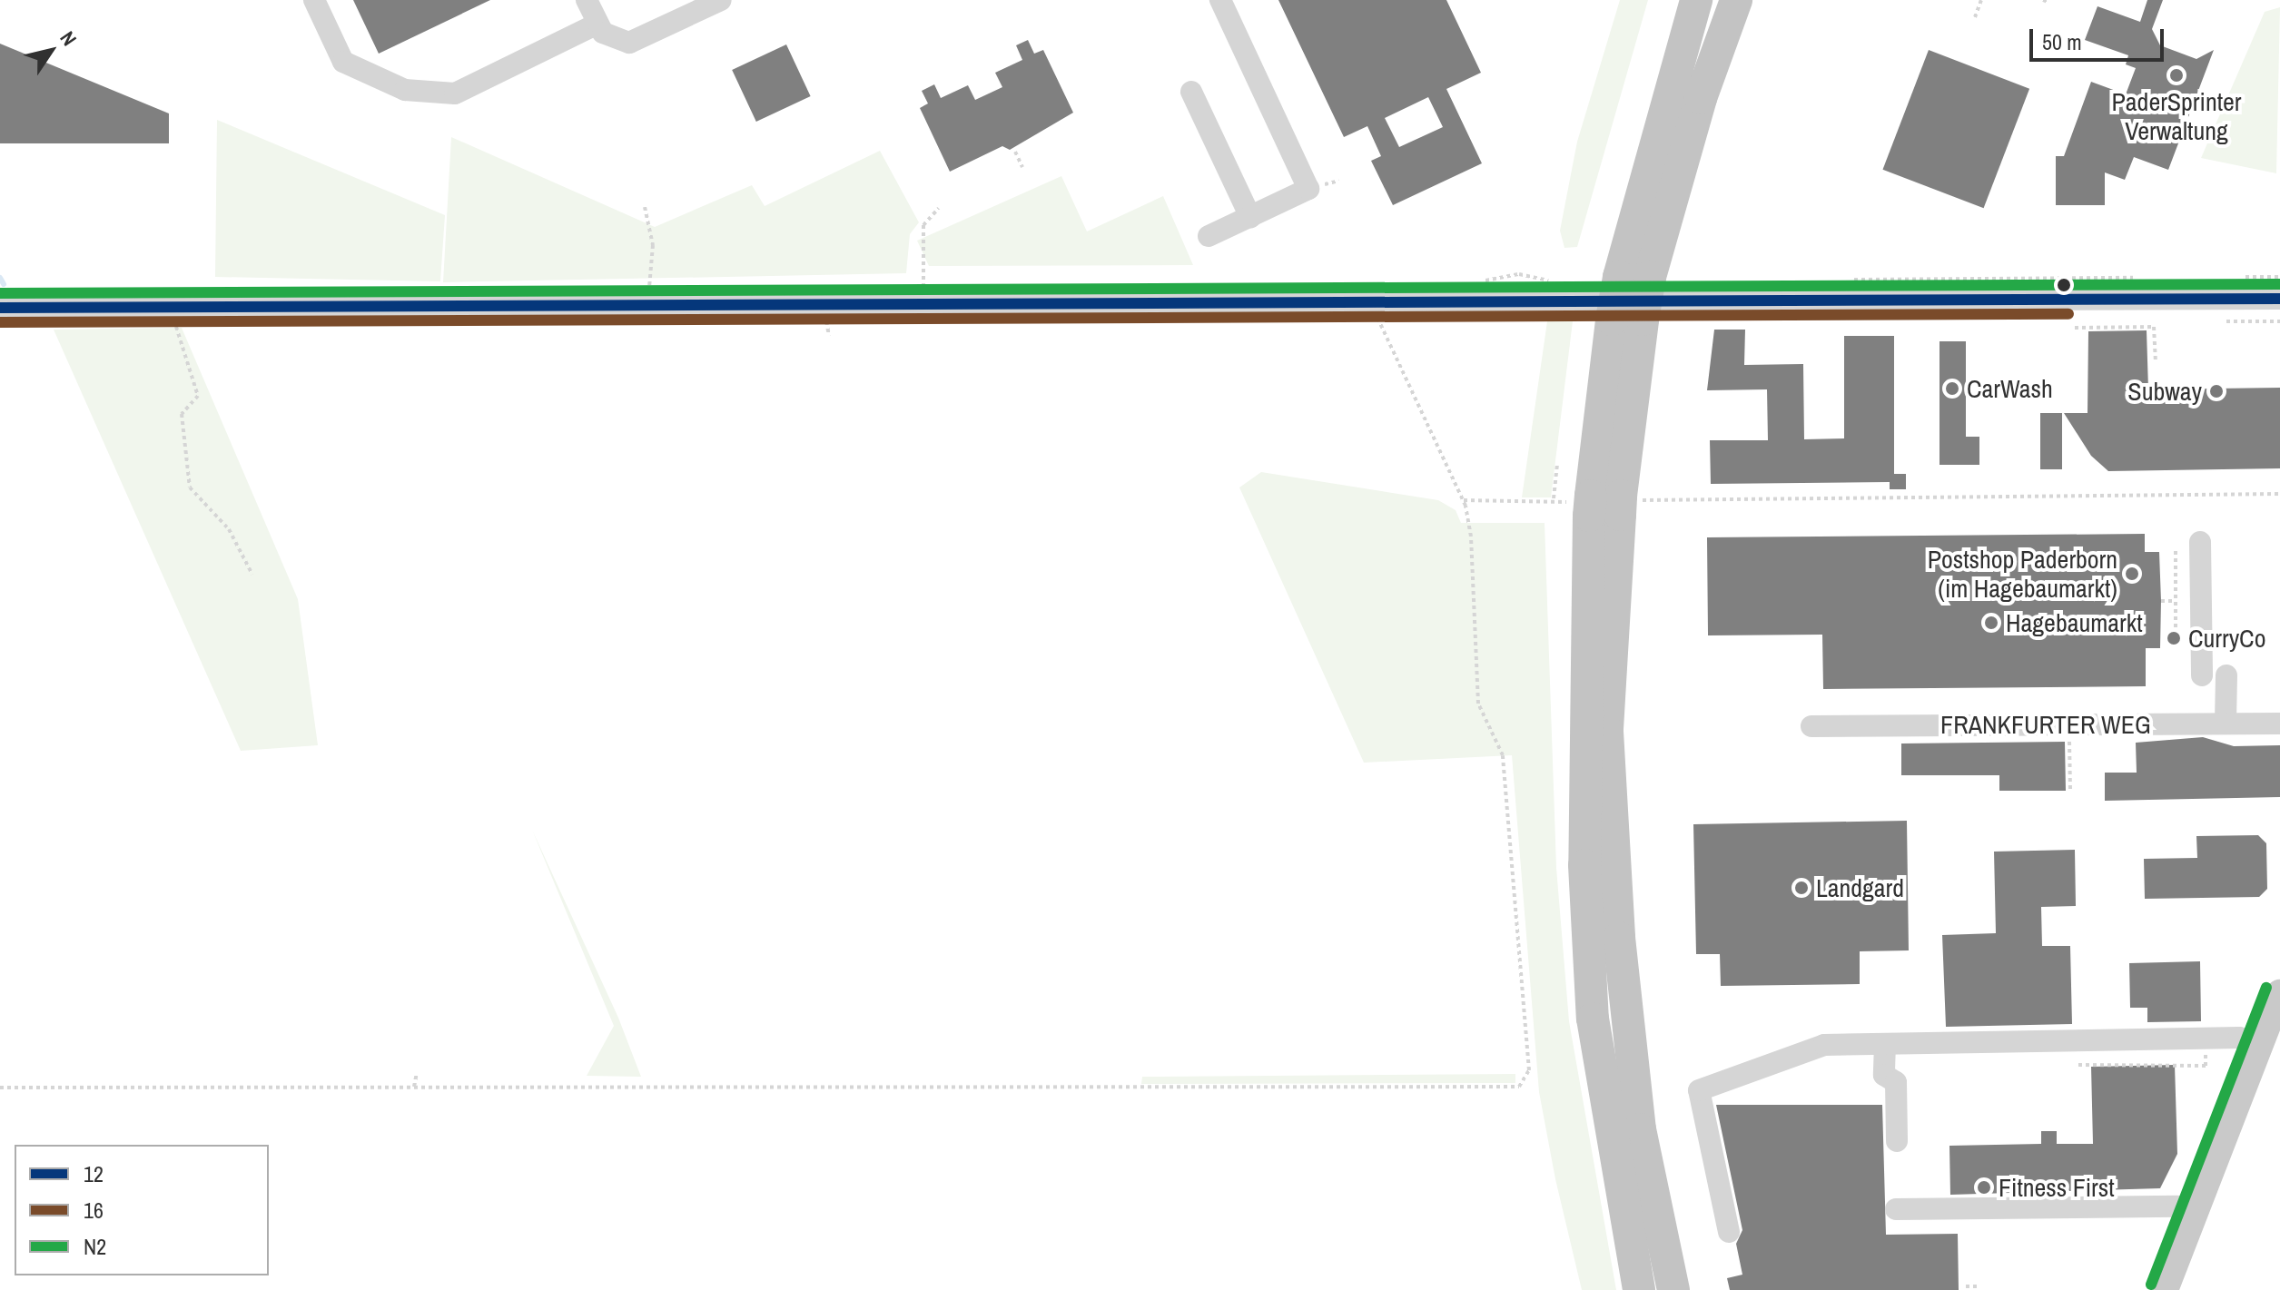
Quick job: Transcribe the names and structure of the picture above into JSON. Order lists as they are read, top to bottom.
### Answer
{
  "streets": {
    "street": ["FRANKFURTER WEG"]
  },
  "places": [
    "PaderSprinter Verwaltung",
    "CarWash",
    "Subway",
    "Postshop Paderborn (im Hagebaumarkt)",
    "Hagebaumarkt",
    "CurryCo",
    "Landgard",
    "Fitness First"
  ],
  "lines": ["transit line N2", "transit line 12", "transit line 16"],
  "legend": ["12", "16", "N2"],
  "scale_bar": "50 m",
  "north": "top right"
}
